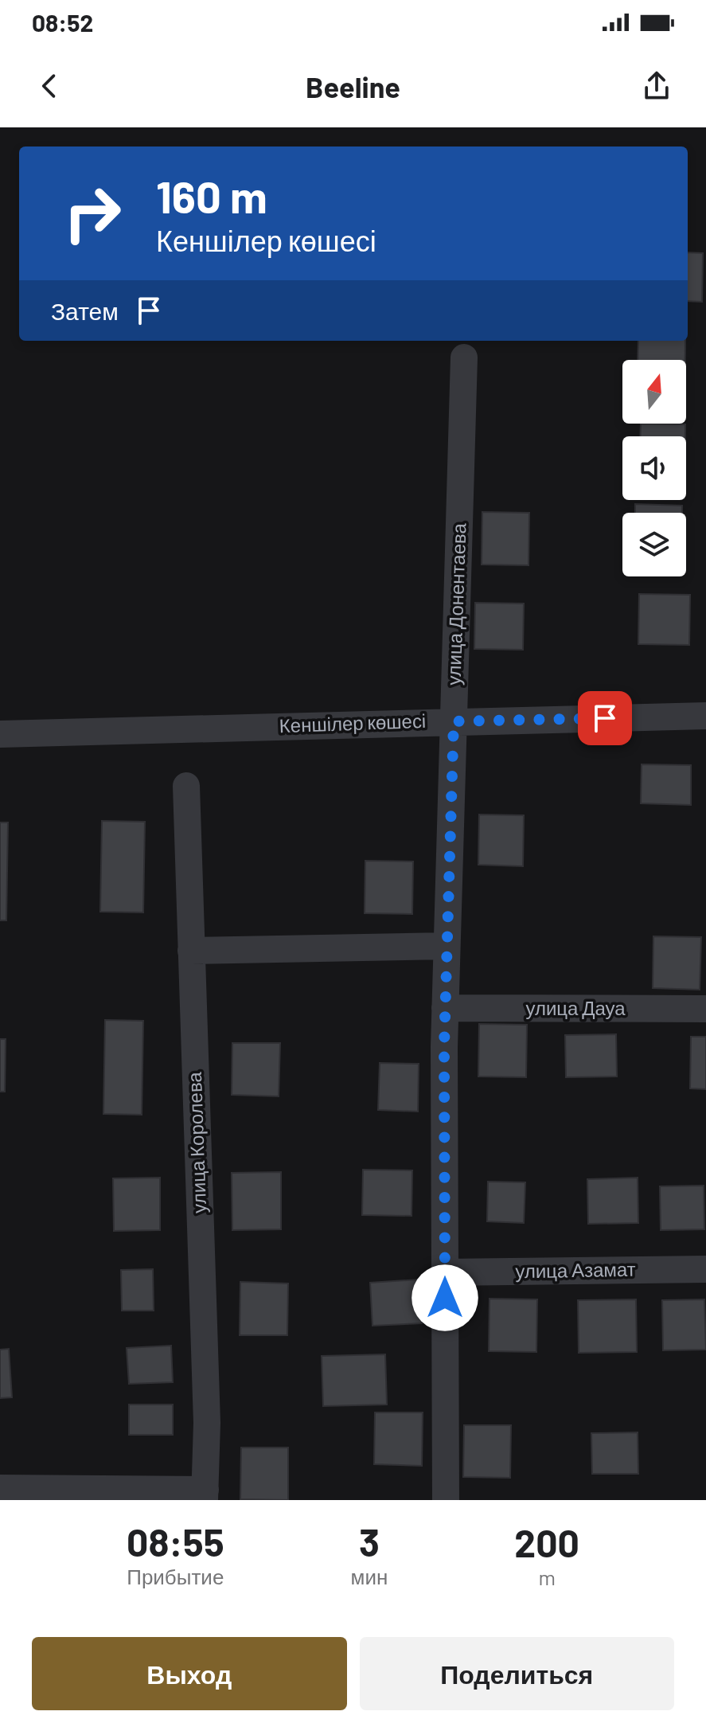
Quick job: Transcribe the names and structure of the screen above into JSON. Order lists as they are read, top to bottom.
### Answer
{
  "streets": {
    "street": [
      "улица Донентаева",
      "Кеншілер көшесі",
      "улица Дауа",
      "улица Королева",
      "улица Азамат"
    ]
  },
  "crossings": [
    ["улица Донентаева", "Кеншілер көшесі"],
    ["улица Донентаева", "улица Дауа"],
    ["улица Донентаева", "улица Азамат"]
  ],
  "north": "top",
  "page": {
    "status": "08:52",
    "header": "Beeline",
    "turn": ["160 m", "Кеншілер көшесі"],
    "then": "Затем",
    "eta": [
      "08:55",
      "Прибытие",
      "3",
      "мин",
      "200",
      "m"
    ],
    "buttons": ["Выход", "Поделиться"]
  }
}
